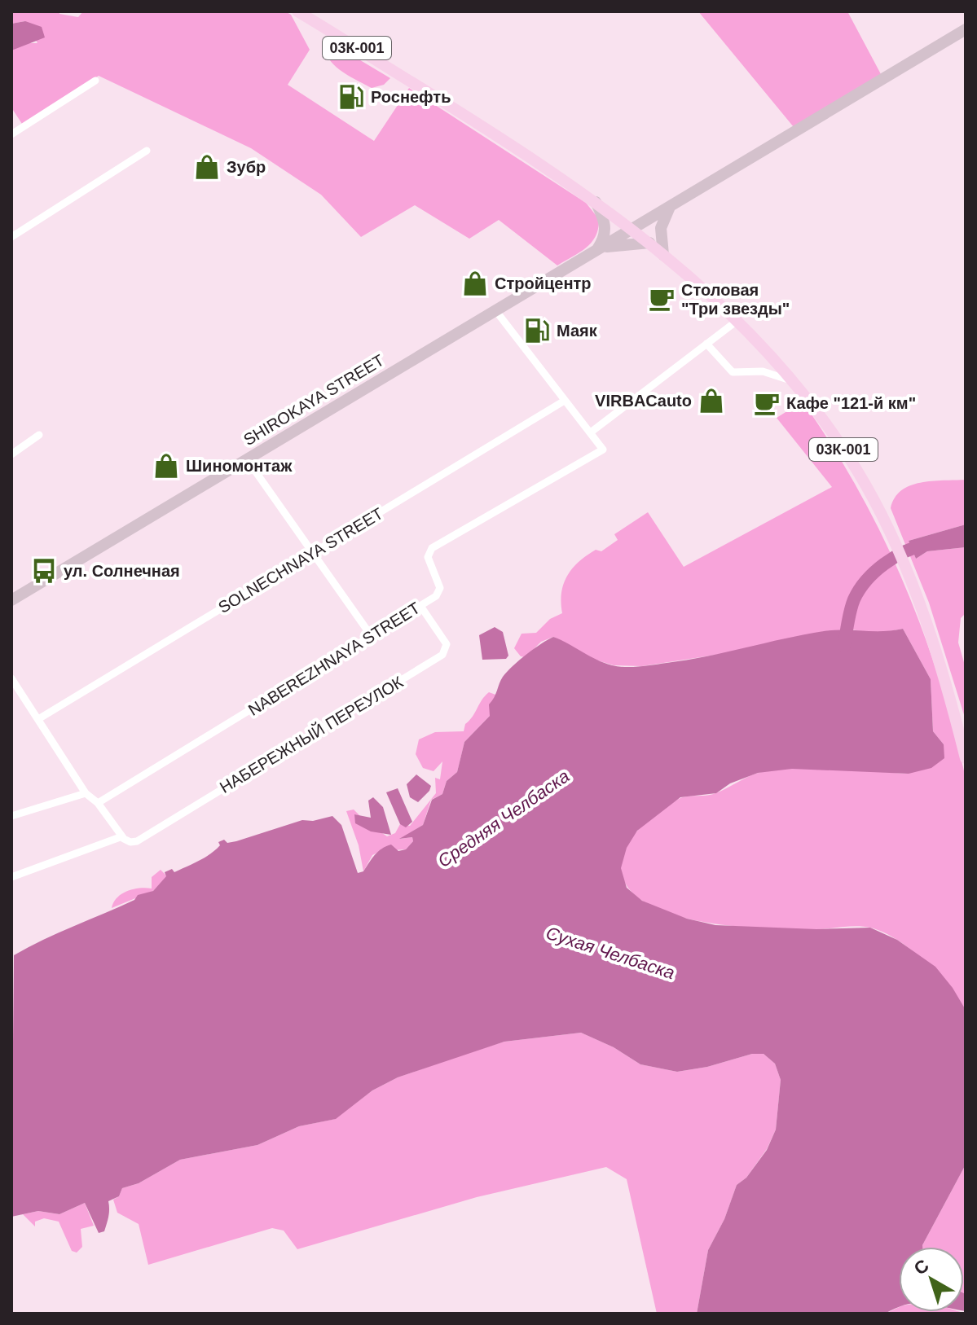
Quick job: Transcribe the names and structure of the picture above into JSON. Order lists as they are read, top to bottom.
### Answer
{
  "streets": {
    "main road": ["03К-001"],
    "street": [
      "SHIROKAYA STREET",
      "SOLNECHNAYA STREET",
      "NABEREZHNAYA STREET",
      "НАБЕРЕЖНЫЙ ПЕРЕУЛОК"
    ]
  },
  "crossings": [
    ["03К-001", "SHIROKAYA STREET"],
    ["NABEREZHNAYA STREET", "НАБЕРЕЖНЫЙ ПЕРЕУЛОК"]
  ],
  "water": ["Средняя Челбаска", "Сухая Челбаска"],
  "places": {
    "fuel station": ["Роснефть", "Маяк"],
    "shop": [
      "Зубр",
      "Стройцентр",
      "VIRBACauto",
      "Шиномонтаж"
    ],
    "cafe": ["Столовая \"Три звезды\"", "Кафе \"121-й км\""],
    "bus stop": ["ул. Солнечная"]
  },
  "north": "top left"
}
